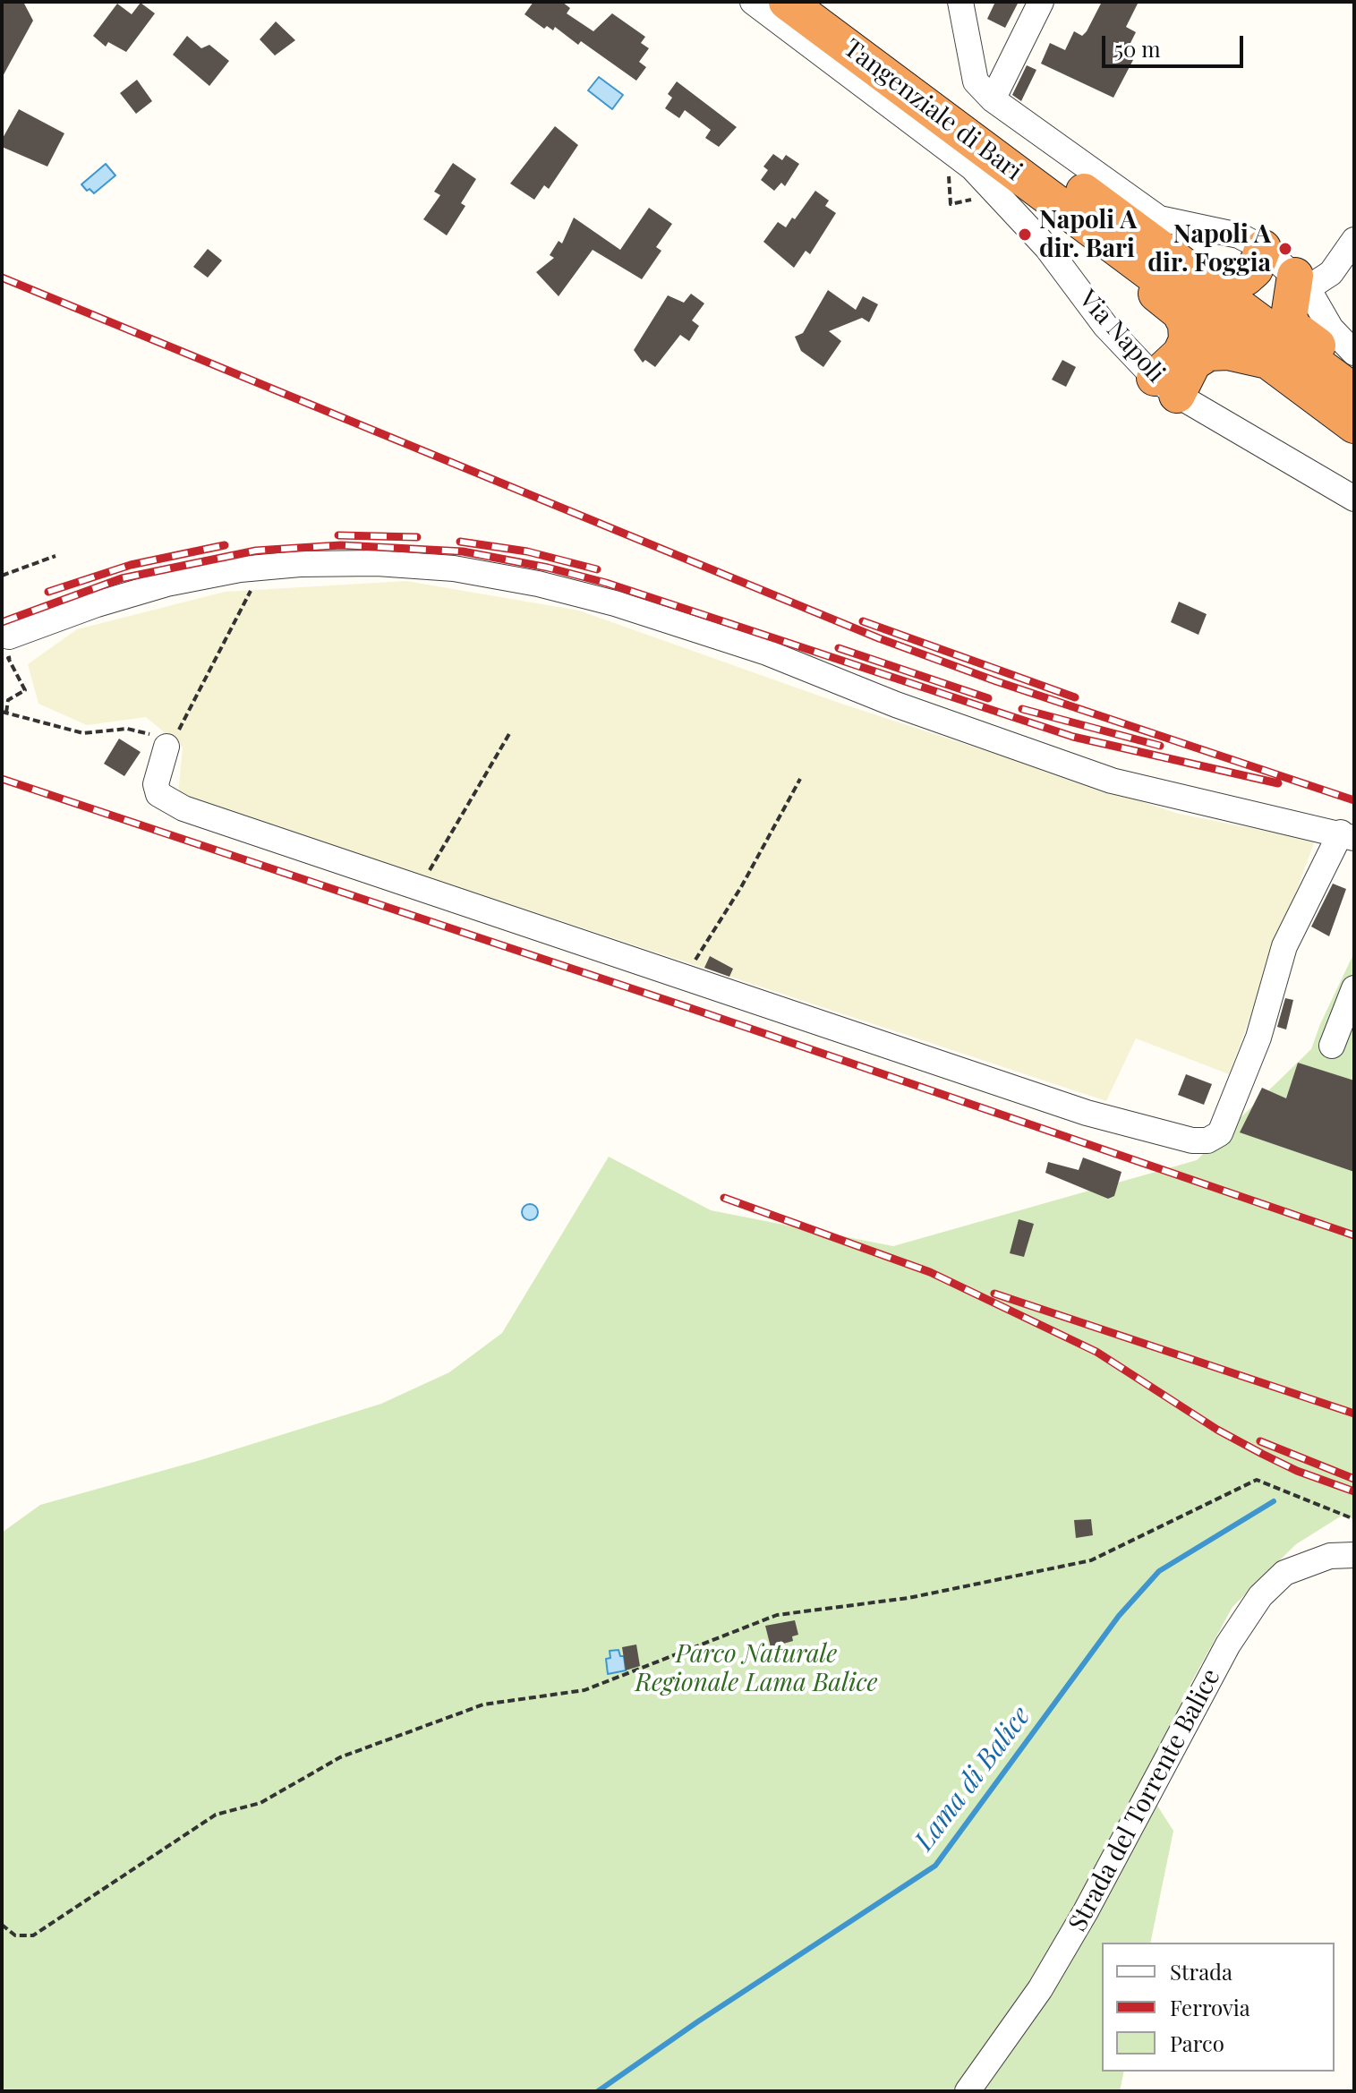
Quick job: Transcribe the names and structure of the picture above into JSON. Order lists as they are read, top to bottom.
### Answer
{
  "streets": {
    "highway": ["Tangenziale di Bari"],
    "street": ["Via Napoli", "Strada del Torrente Balice"]
  },
  "water": ["Lama di Balice"],
  "parks": ["Parco Naturale Regionale Lama Balice"],
  "places": ["Napoli A dir. Bari", "Napoli A dir. Foggia"],
  "legend": ["Strada", "Ferrovia", "Parco"],
  "scale_bar": "50 m"
}
